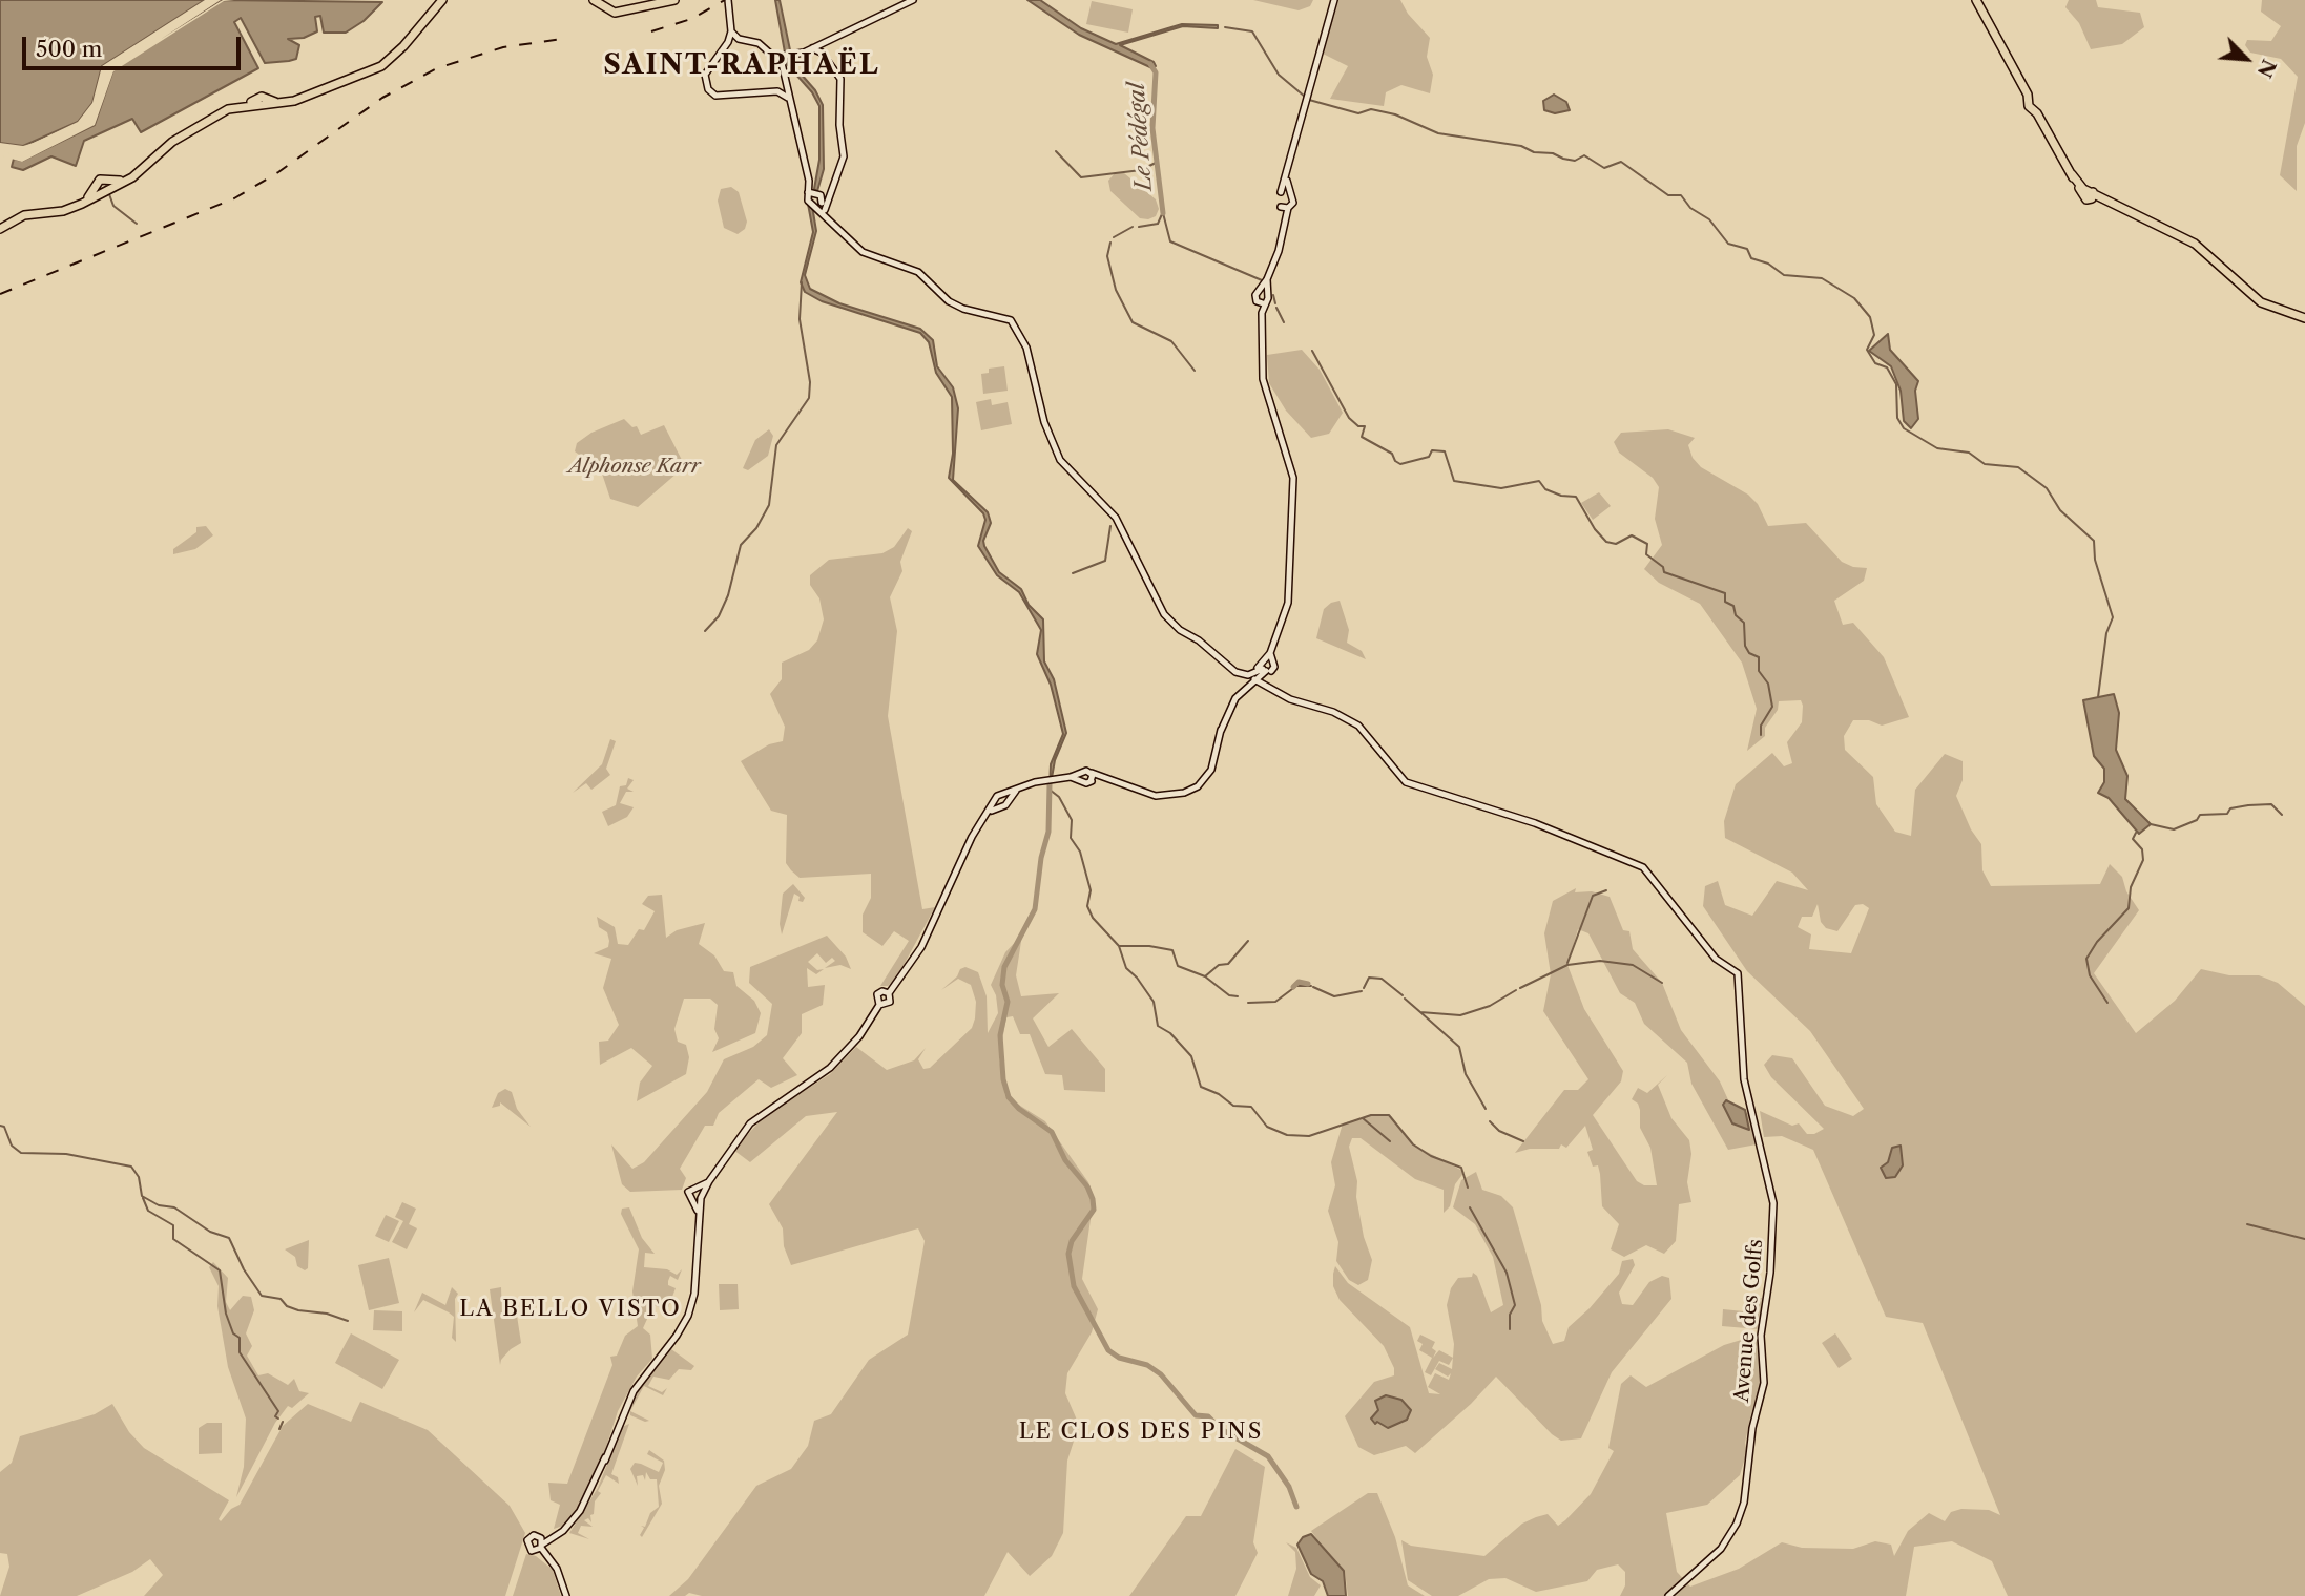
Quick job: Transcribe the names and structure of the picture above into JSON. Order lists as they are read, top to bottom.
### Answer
{
  "streets": {
    "main road": ["Avenue des Golfs"]
  },
  "districts": ["SAINT-RAPHAËL", "LA BELLO VISTO", "LE CLOS DES PINS"],
  "water": ["Le Pédégal"],
  "parks": ["Alphonse Karr"],
  "scale_bar": "500 m",
  "north": "bottom right"
}
